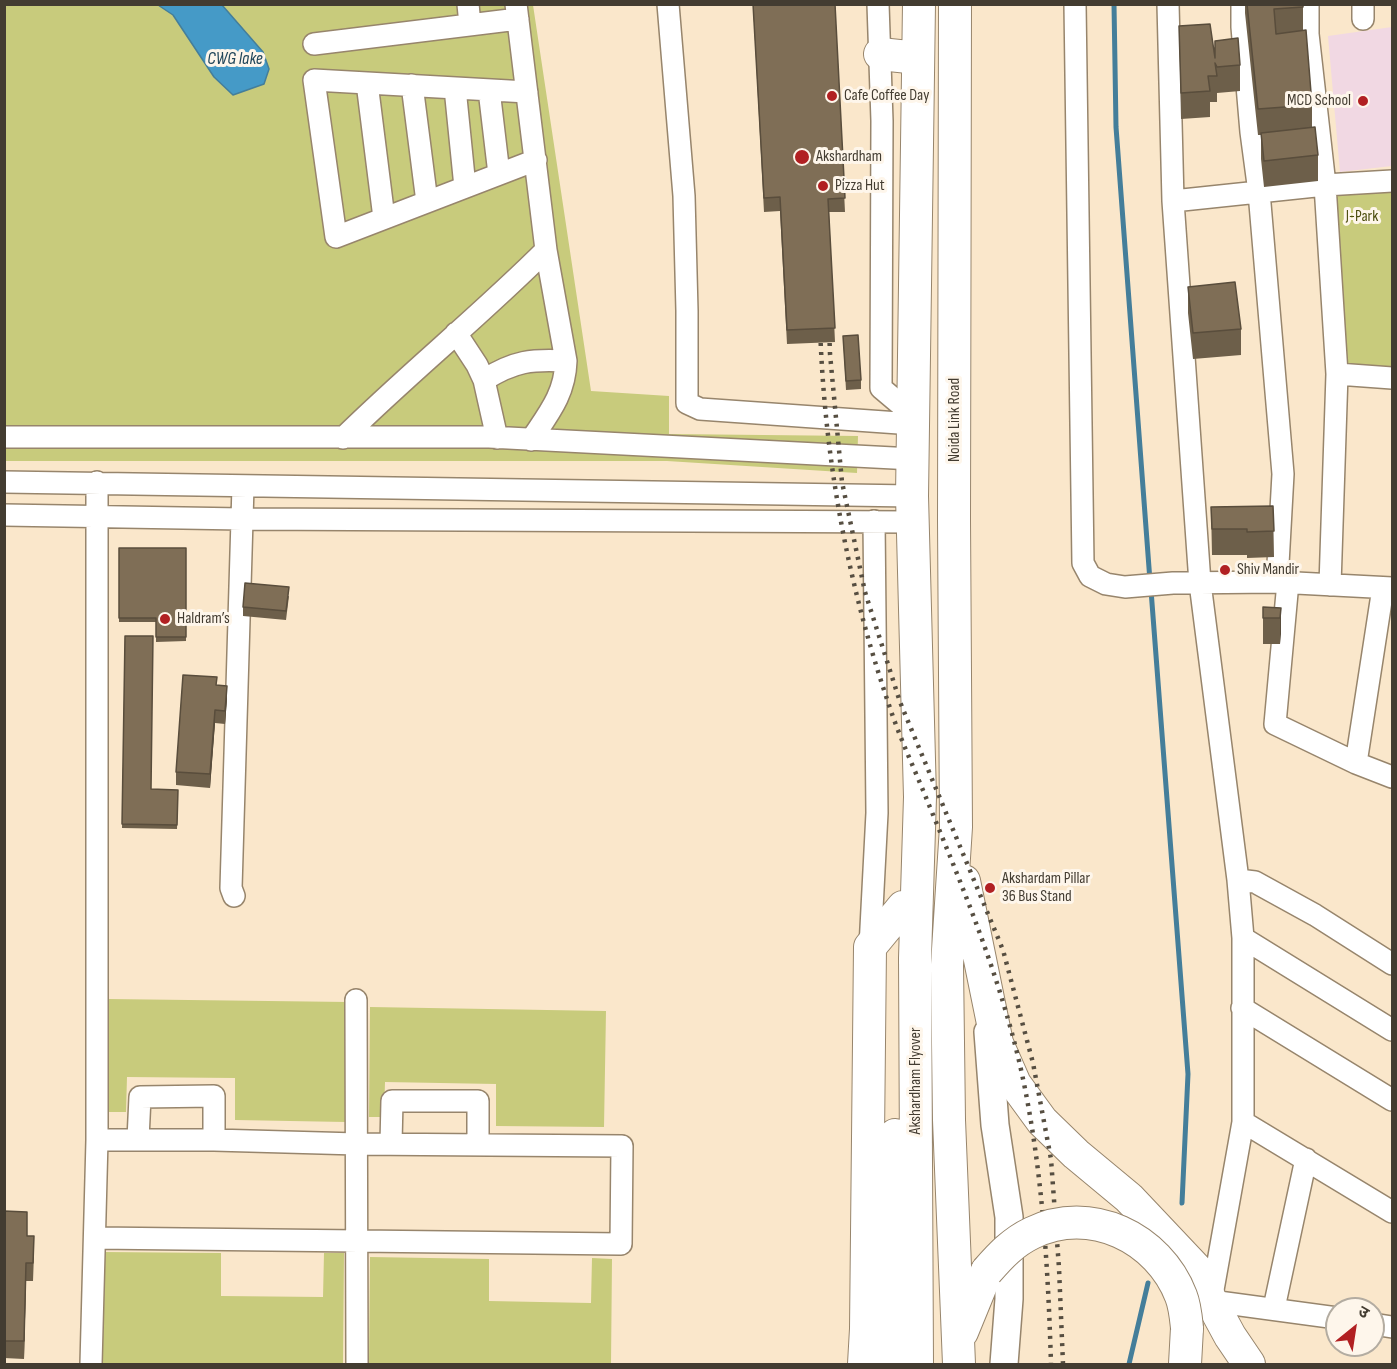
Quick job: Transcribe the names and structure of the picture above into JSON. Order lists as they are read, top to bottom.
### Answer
{
  "streets": {
    "highway": ["Noida Link Road", "Akshardham Flyover"]
  },
  "crossings": [
    ["Noida Link Road", "Akshardham Flyover"]
  ],
  "water": ["CWG lake"],
  "parks": ["J-Park"],
  "places": [
    "Cafe Coffee Day",
    "MCD School",
    "Akshardham",
    "Pizza Hut",
    "Shiv Mandir",
    "Haldram’s",
    "Akshardam Pillar 36 Bus Stand"
  ],
  "north": "top right"
}
